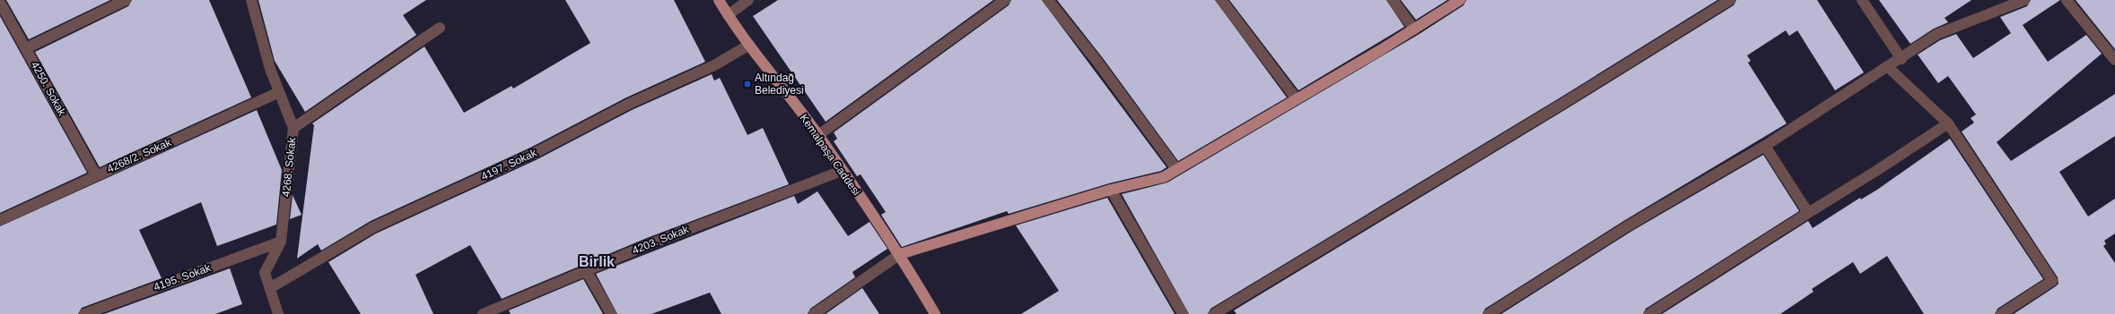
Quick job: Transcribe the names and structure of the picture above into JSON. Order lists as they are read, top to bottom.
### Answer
{
  "streets": {
    "main road": ["Kemalpaşa Caddesi"],
    "street": [
      "4250. Sokak",
      "4268/2. Sokak",
      "4197. Sokak",
      "4268. Sokak",
      "4203. Sokak",
      "4195. Sokak"
    ]
  },
  "crossings": [
    ["4250. Sokak", "4268/2. Sokak"],
    ["Kemalpaşa Caddesi", "4197. Sokak"],
    ["Kemalpaşa Caddesi", "4203. Sokak"],
    ["4268/2. Sokak", "4268. Sokak"],
    ["4197. Sokak", "4268. Sokak"],
    ["4268. Sokak", "4195. Sokak"]
  ],
  "districts": ["Birlik"],
  "places": {
    "transit": ["Altındağ Belediyesi"]
  }
}
